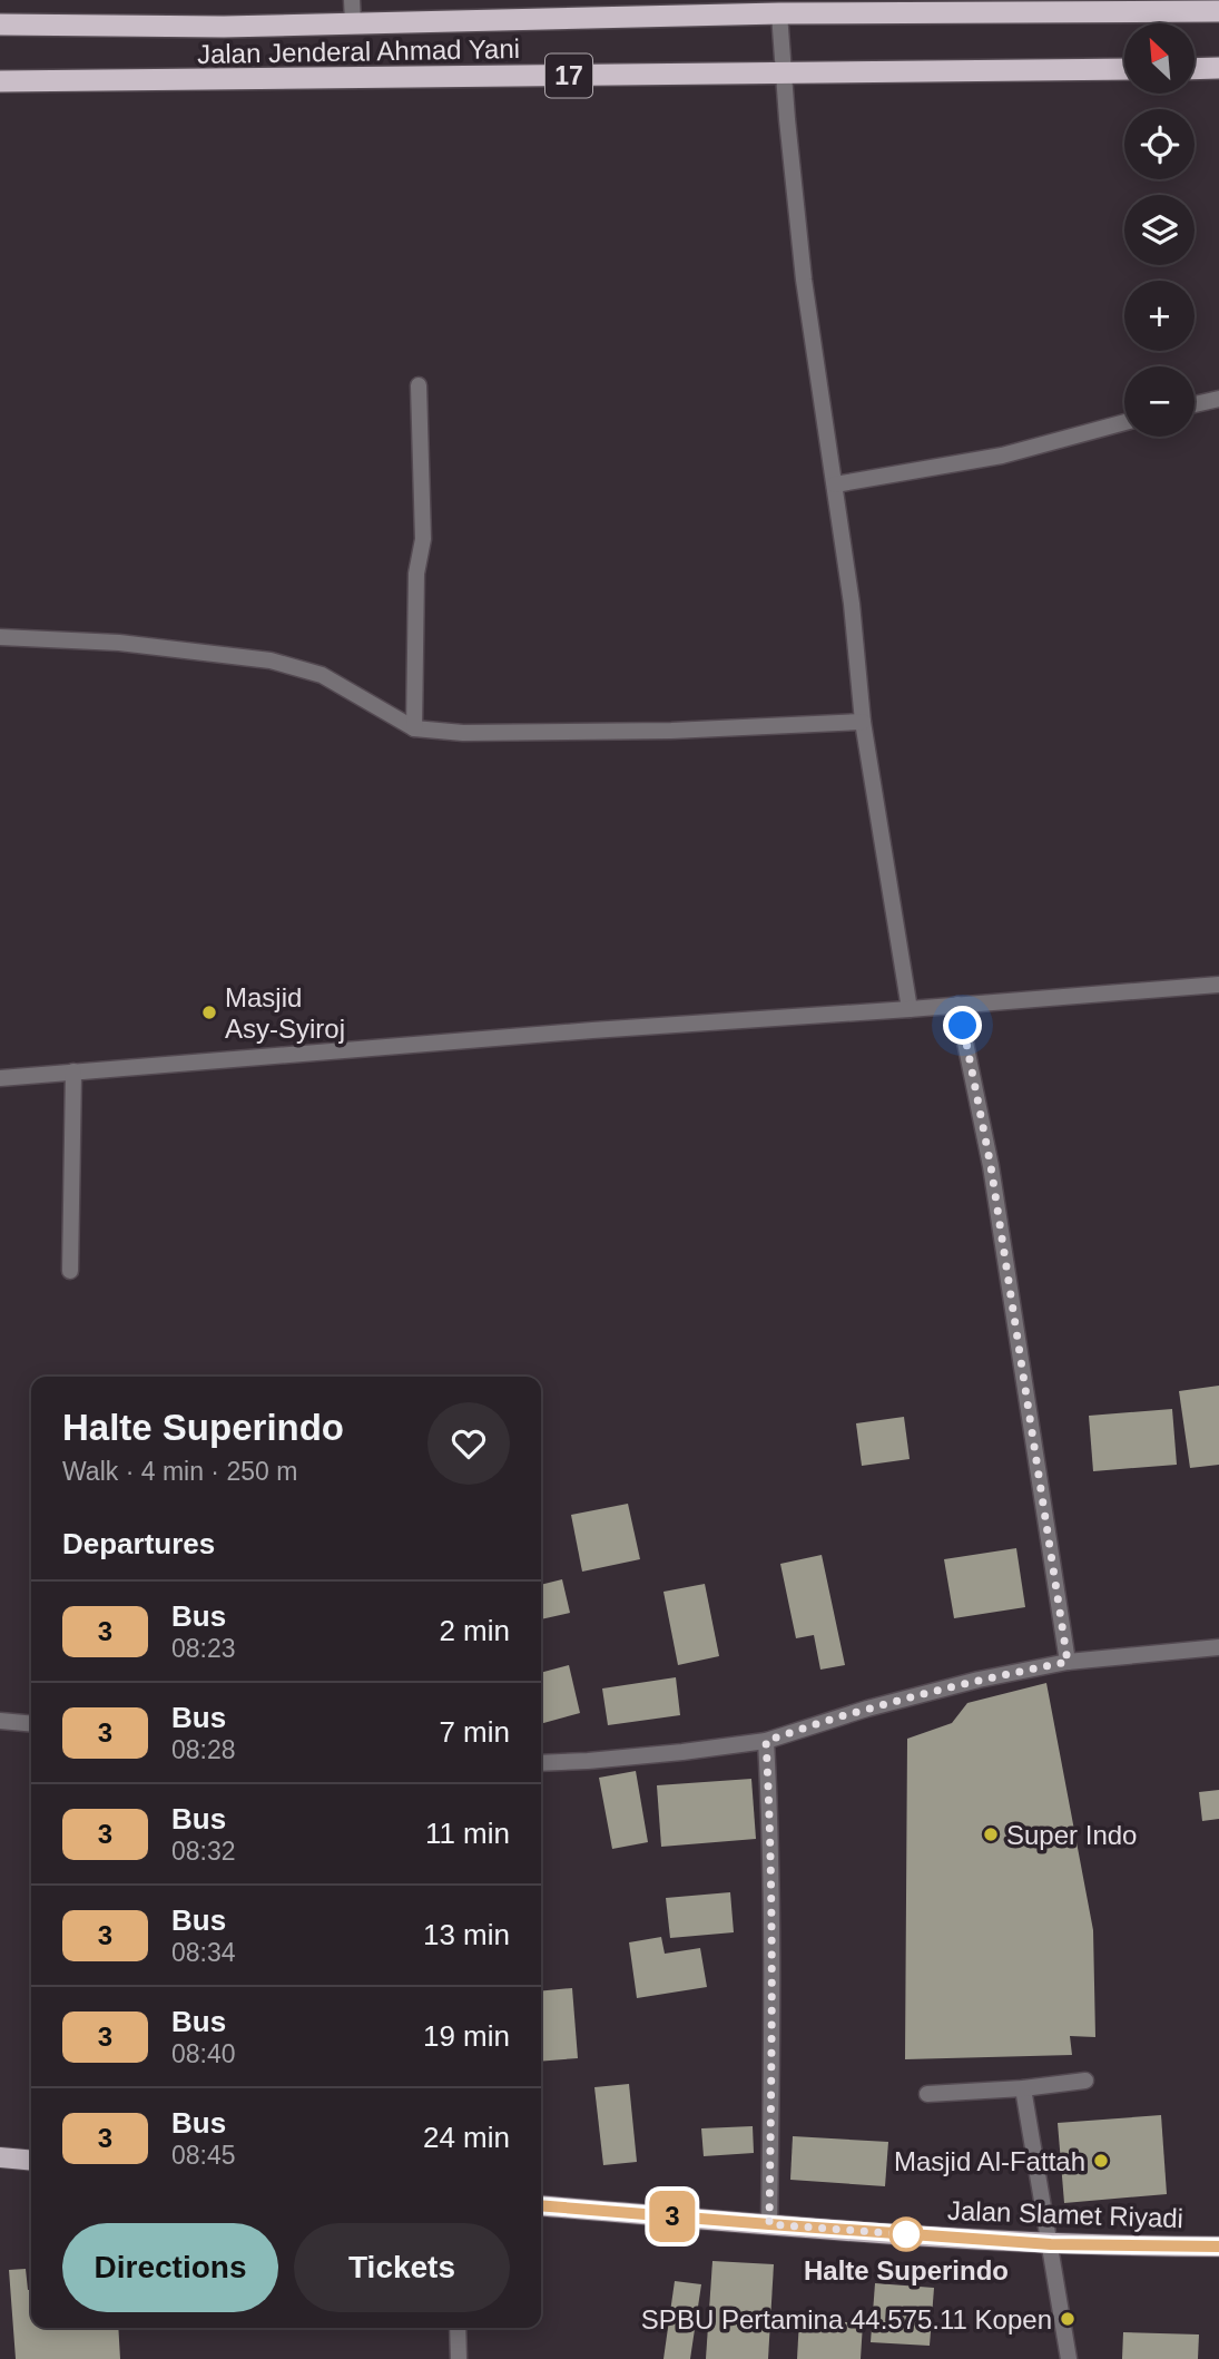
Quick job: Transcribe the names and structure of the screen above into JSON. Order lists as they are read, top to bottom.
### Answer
{
  "streets": {
    "highway": ["Jalan Jenderal Ahmad Yani", "17"],
    "main road": ["Jalan Slamet Riyadi"]
  },
  "places": [
    "Masjid Asy-Syiroj",
    "Super Indo",
    "Masjid Al-Fattah",
    "Halte Superindo",
    "SPBU Pertamina 44.575.11 Kopen"
  ],
  "lines": ["bus line 3"],
  "north": "top left",
  "page": {
    "on_map": "3",
    "map_buttons": ["+", "−"],
    "heading": [
      ["Halte Superindo", "Walk · 4 min · 250 m"],
      "Departures"
    ],
    "list": [
      {
        "mark": "3",
        "name": "Bus",
        "note": "08:23",
        "value": "2 min"
      },
      {
        "mark": "3",
        "name": "Bus",
        "note": "08:28",
        "value": "7 min"
      },
      {
        "mark": "3",
        "name": "Bus",
        "note": "08:32",
        "value": "11 min"
      },
      {
        "mark": "3",
        "name": "Bus",
        "note": "08:34",
        "value": "13 min"
      },
      {
        "mark": "3",
        "name": "Bus",
        "note": "08:40",
        "value": "19 min"
      },
      {
        "mark": "3",
        "name": "Bus",
        "note": "08:45",
        "value": "24 min"
      }
    ],
    "buttons": ["Directions", "Tickets"]
  }
}
